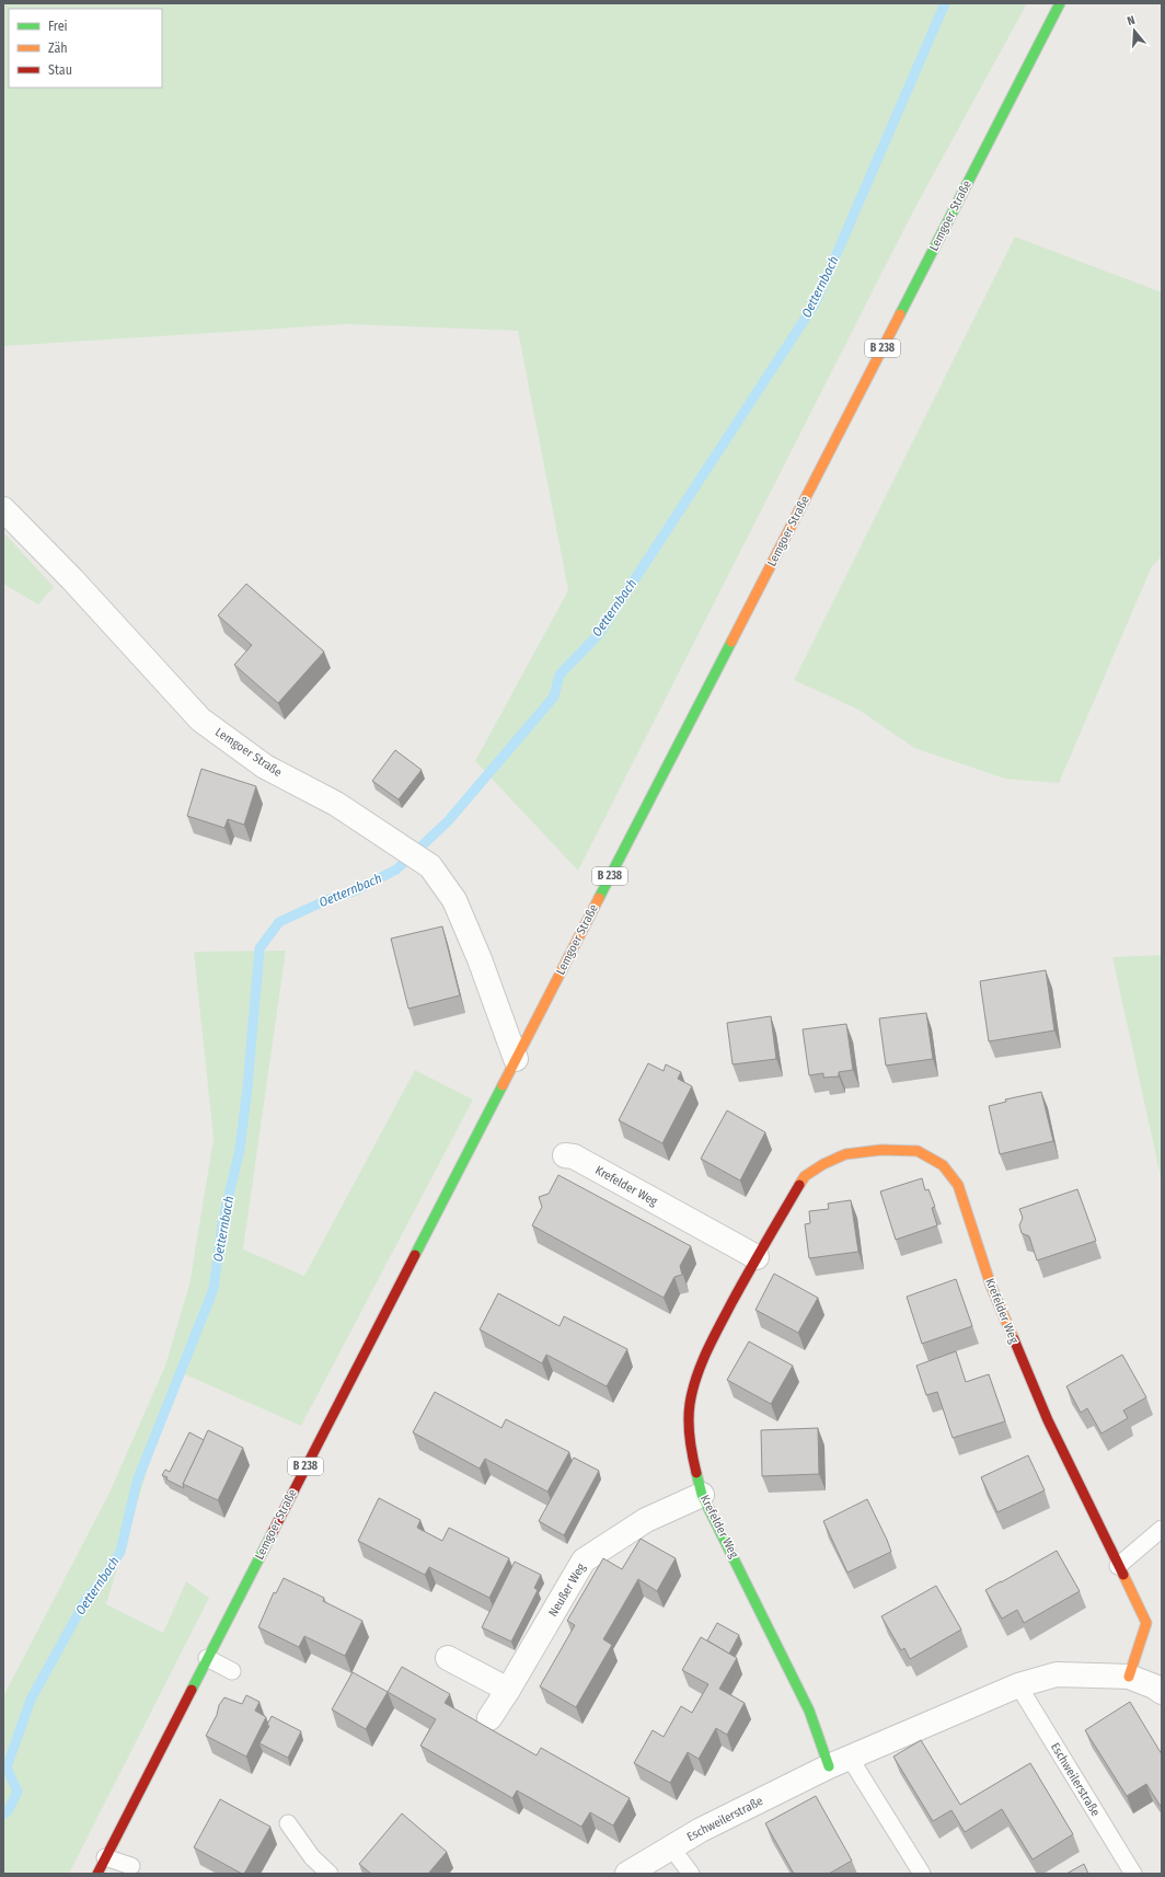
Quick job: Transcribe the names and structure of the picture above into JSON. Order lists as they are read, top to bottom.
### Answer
{
  "streets": {
    "main road": ["Lemgoer Straße", "B 238", "Krefelder Weg"],
    "street": ["Neußer Weg", "Eschweilerstraße"]
  },
  "crossings": [
    ["Krefelder Weg", "Neußer Weg"],
    ["Krefelder Weg", "Eschweilerstraße"]
  ],
  "water": ["Oetternbach"],
  "legend": ["Frei", "Zäh", "Stau"],
  "north": "top"
}
